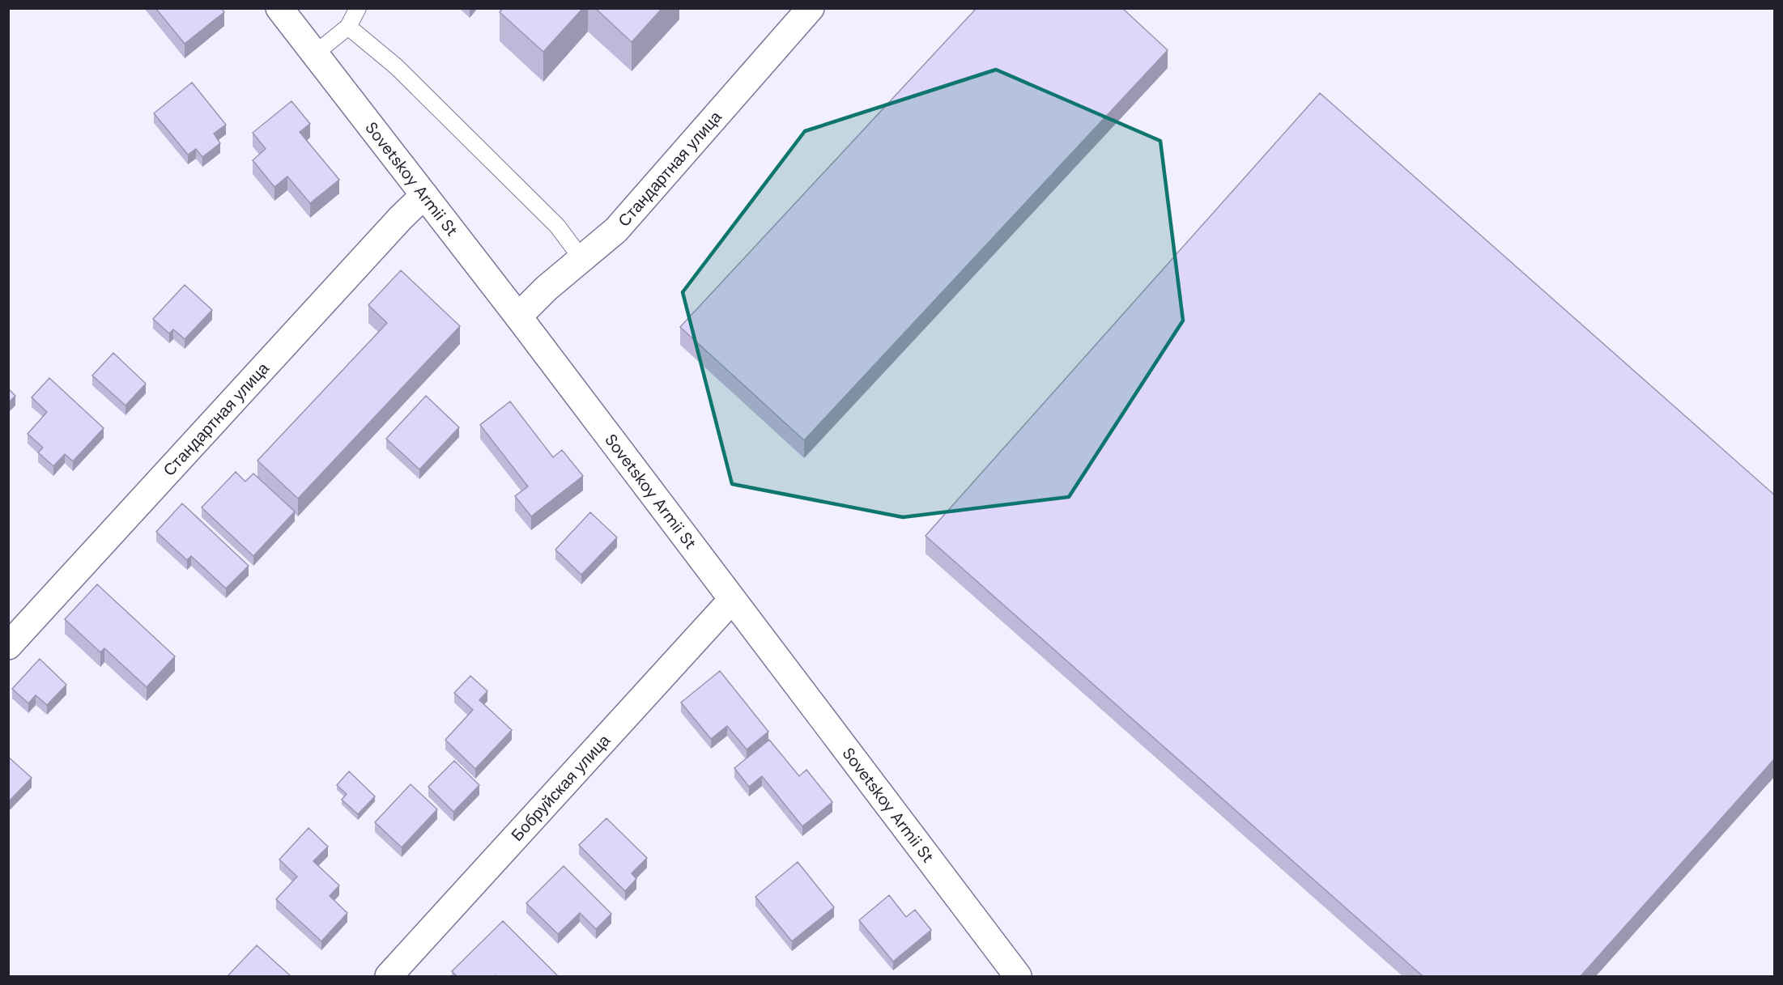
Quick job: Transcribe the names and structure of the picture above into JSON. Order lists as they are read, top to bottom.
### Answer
{
  "streets": {
    "street": ["Стандартная улица", "Sovetskoy Armii St", "Бобруйская улица"]
  },
  "crossings": [
    ["Стандартная улица", "Sovetskoy Armii St"],
    ["Sovetskoy Armii St", "Бобруйская улица"]
  ]
}
